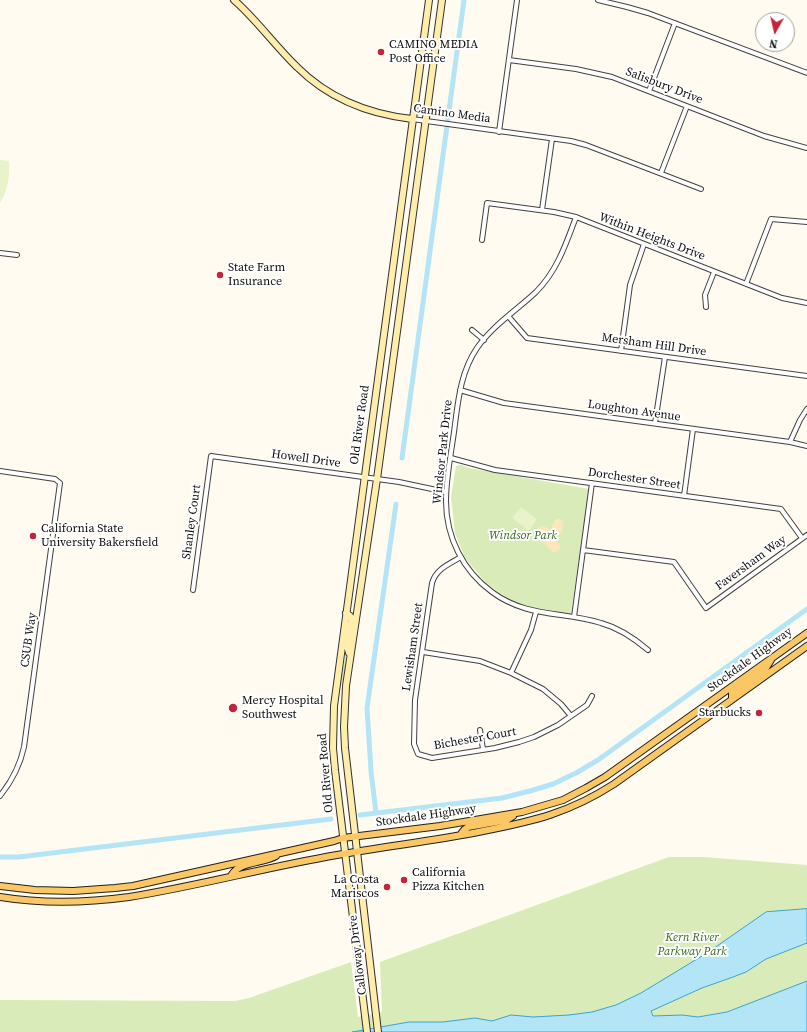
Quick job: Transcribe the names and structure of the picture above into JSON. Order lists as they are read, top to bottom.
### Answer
{
  "streets": {
    "main road": [
      "Camino Media",
      "Old River Road",
      "Stockdale Highway",
      "Calloway Drive"
    ],
    "street": [
      "Salisbury Drive",
      "Within Heights Drive",
      "Mersham Hill Drive",
      "Loughton Avenue",
      "Windsor Park Drive",
      "Howell Drive",
      "Dorchester Street",
      "Shanley Court",
      "Faversham Way",
      "CSUB Way",
      "Lewisham Street",
      "Bichester Court"
    ]
  },
  "crossings": [
    ["Camino Media", "Old River Road"],
    ["Within Heights Drive", "Windsor Park Drive"],
    ["Mersham Hill Drive", "Windsor Park Drive"],
    ["Loughton Avenue", "Windsor Park Drive"],
    ["Old River Road", "Howell Drive"],
    ["Old River Road", "Stockdale Highway"],
    ["Old River Road", "Calloway Drive"],
    ["Windsor Park Drive", "Howell Drive"],
    ["Windsor Park Drive", "Dorchester Street"],
    ["Windsor Park Drive", "Lewisham Street"],
    ["Howell Drive", "Shanley Court"],
    ["Dorchester Street", "Faversham Way"],
    ["Lewisham Street", "Bichester Court"],
    ["Stockdale Highway", "Calloway Drive"]
  ],
  "parks": ["Windsor Park", "Kern River Parkway Park"],
  "places": [
    "CAMINO MEDIA Post Office",
    "State Farm Insurance",
    "California State University Bakersfield",
    "Mercy Hospital Southwest",
    "Starbucks",
    "California Pizza Kitchen",
    "La Costa Mariscos"
  ],
  "north": "bottom"
}
